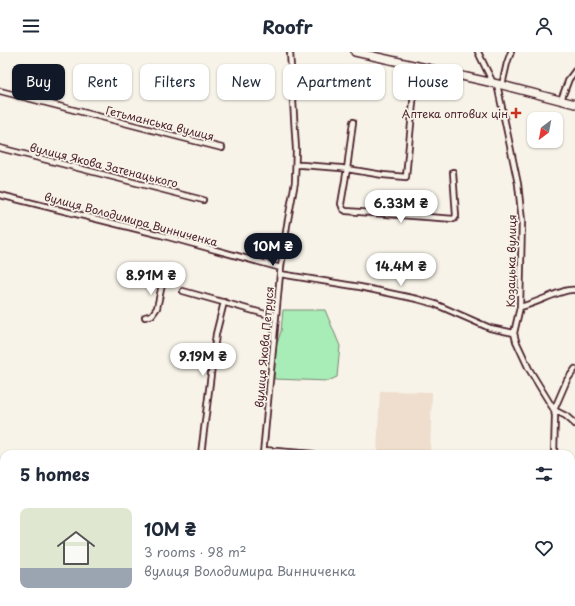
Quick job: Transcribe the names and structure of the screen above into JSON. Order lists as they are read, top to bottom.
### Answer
{
  "streets": {
    "street": [
      "Гетьманська вулиця",
      "вулиця Якова Затенацького",
      "вулиця Володимира Винниченка",
      "Козацька вулиця",
      "вулиця Якова Петруся"
    ]
  },
  "crossings": [
    ["вулиця Володимира Винниченка", "вулиця Якова Петруся"]
  ],
  "places": {
    "health": ["Аптека оптових цін"]
  },
  "north": "bottom left",
  "page": {
    "header": "Roofr",
    "chip": [
      "Buy",
      "Rent",
      "Filters",
      "New",
      "Apartment",
      "House"
    ],
    "price": [
      "6.33M ₴",
      "10M ₴",
      "14.4M ₴",
      "8.91M ₴",
      "9.19M ₴"
    ],
    "heading": "5 homes",
    "list": [
      {
        "name": "10M ₴",
        "note": "3 rooms · 98 m² · вулиця Володимира Винниченка"
      }
    ]
  }
}
